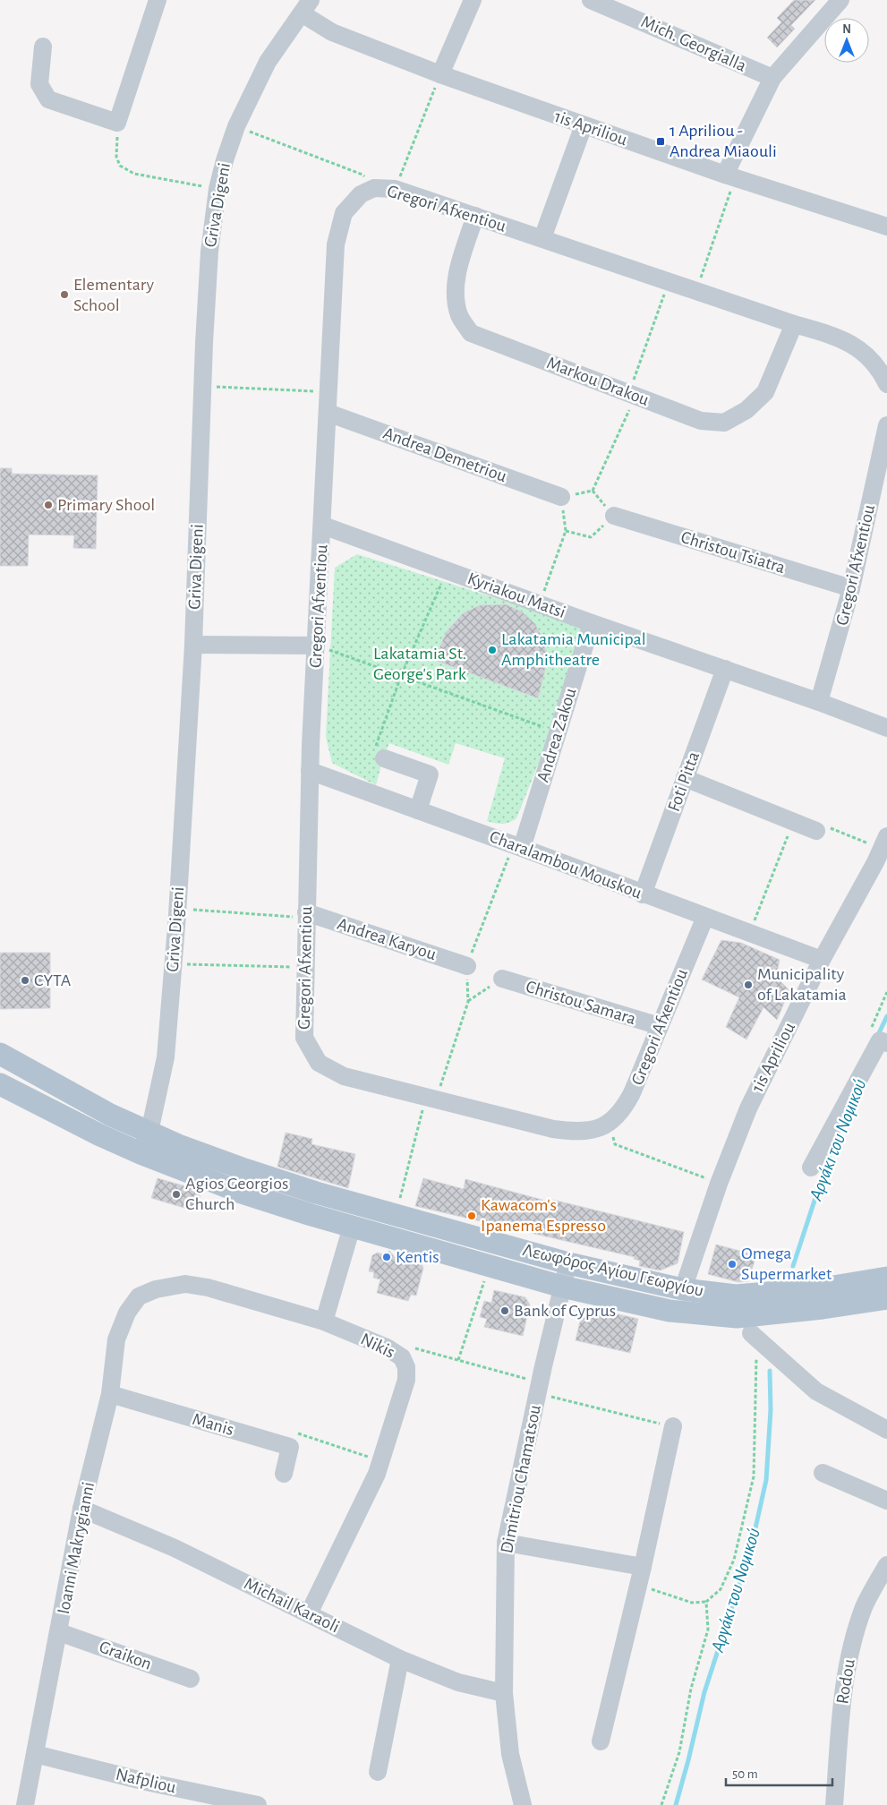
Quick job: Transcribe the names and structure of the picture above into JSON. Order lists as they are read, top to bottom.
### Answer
{
  "streets": {
    "main road": ["Λεωφόρος Αγίου Γεωργίου"],
    "street": [
      "Mich. Georgialla",
      "1is Apriliou",
      "Griva Digeni",
      "Gregori Afxentiou",
      "Markou Drakou",
      "Andrea Demetriou",
      "Christou Tsiatra",
      "Kyriakou Matsi",
      "Andrea Zakou",
      "Foti Pitta",
      "Charalambou Mouskou",
      "Andrea Karyou",
      "Christou Samara",
      "Nikis",
      "Manis",
      "Dimitriou Chamatsou",
      "Ioanni Makrygianni",
      "Michail Karaoli",
      "Graikon",
      "Rodou",
      "Nafpliou"
    ]
  },
  "crossings": [
    ["1is Apriliou", "Griva Digeni"],
    ["1is Apriliou", "Charalambou Mouskou"],
    ["1is Apriliou", "Λεωφόρος Αγίου Γεωργίου"],
    ["Griva Digeni", "Λεωφόρος Αγίου Γεωργίου"],
    ["Gregori Afxentiou", "Markou Drakou"],
    ["Gregori Afxentiou", "Andrea Demetriou"],
    ["Gregori Afxentiou", "Christou Tsiatra"],
    ["Gregori Afxentiou", "Kyriakou Matsi"],
    ["Gregori Afxentiou", "Charalambou Mouskou"],
    ["Gregori Afxentiou", "Andrea Karyou"],
    ["Gregori Afxentiou", "Christou Samara"],
    ["Kyriakou Matsi", "Andrea Zakou"],
    ["Kyriakou Matsi", "Foti Pitta"],
    ["Andrea Zakou", "Charalambou Mouskou"],
    ["Foti Pitta", "Charalambou Mouskou"],
    ["Λεωφόρος Αγίου Γεωργίου", "Dimitriou Chamatsou"],
    ["Nikis", "Ioanni Makrygianni"],
    ["Nikis", "Michail Karaoli"],
    ["Manis", "Ioanni Makrygianni"],
    ["Dimitriou Chamatsou", "Michail Karaoli"],
    ["Ioanni Makrygianni", "Michail Karaoli"],
    ["Ioanni Makrygianni", "Graikon"],
    ["Ioanni Makrygianni", "Nafpliou"]
  ],
  "water": ["Αργάκι του Νομικού"],
  "parks": ["Lakatamia St. George's Park"],
  "places": {
    "transit": ["1 Apriliou - Andrea Miaouli"],
    "other": [
      "Elementary School",
      "Primary Shool",
      "Lakatamia Municipal Amphitheatre",
      "CYTA",
      "Municipality of Lakatamia",
      "Agios Georgios Church",
      "Kawacom's Ipanema Espresso",
      "Kentis",
      "Omega Supermarket",
      "Bank of Cyprus"
    ]
  },
  "scale_bar": "50 m",
  "north": "top"
}
